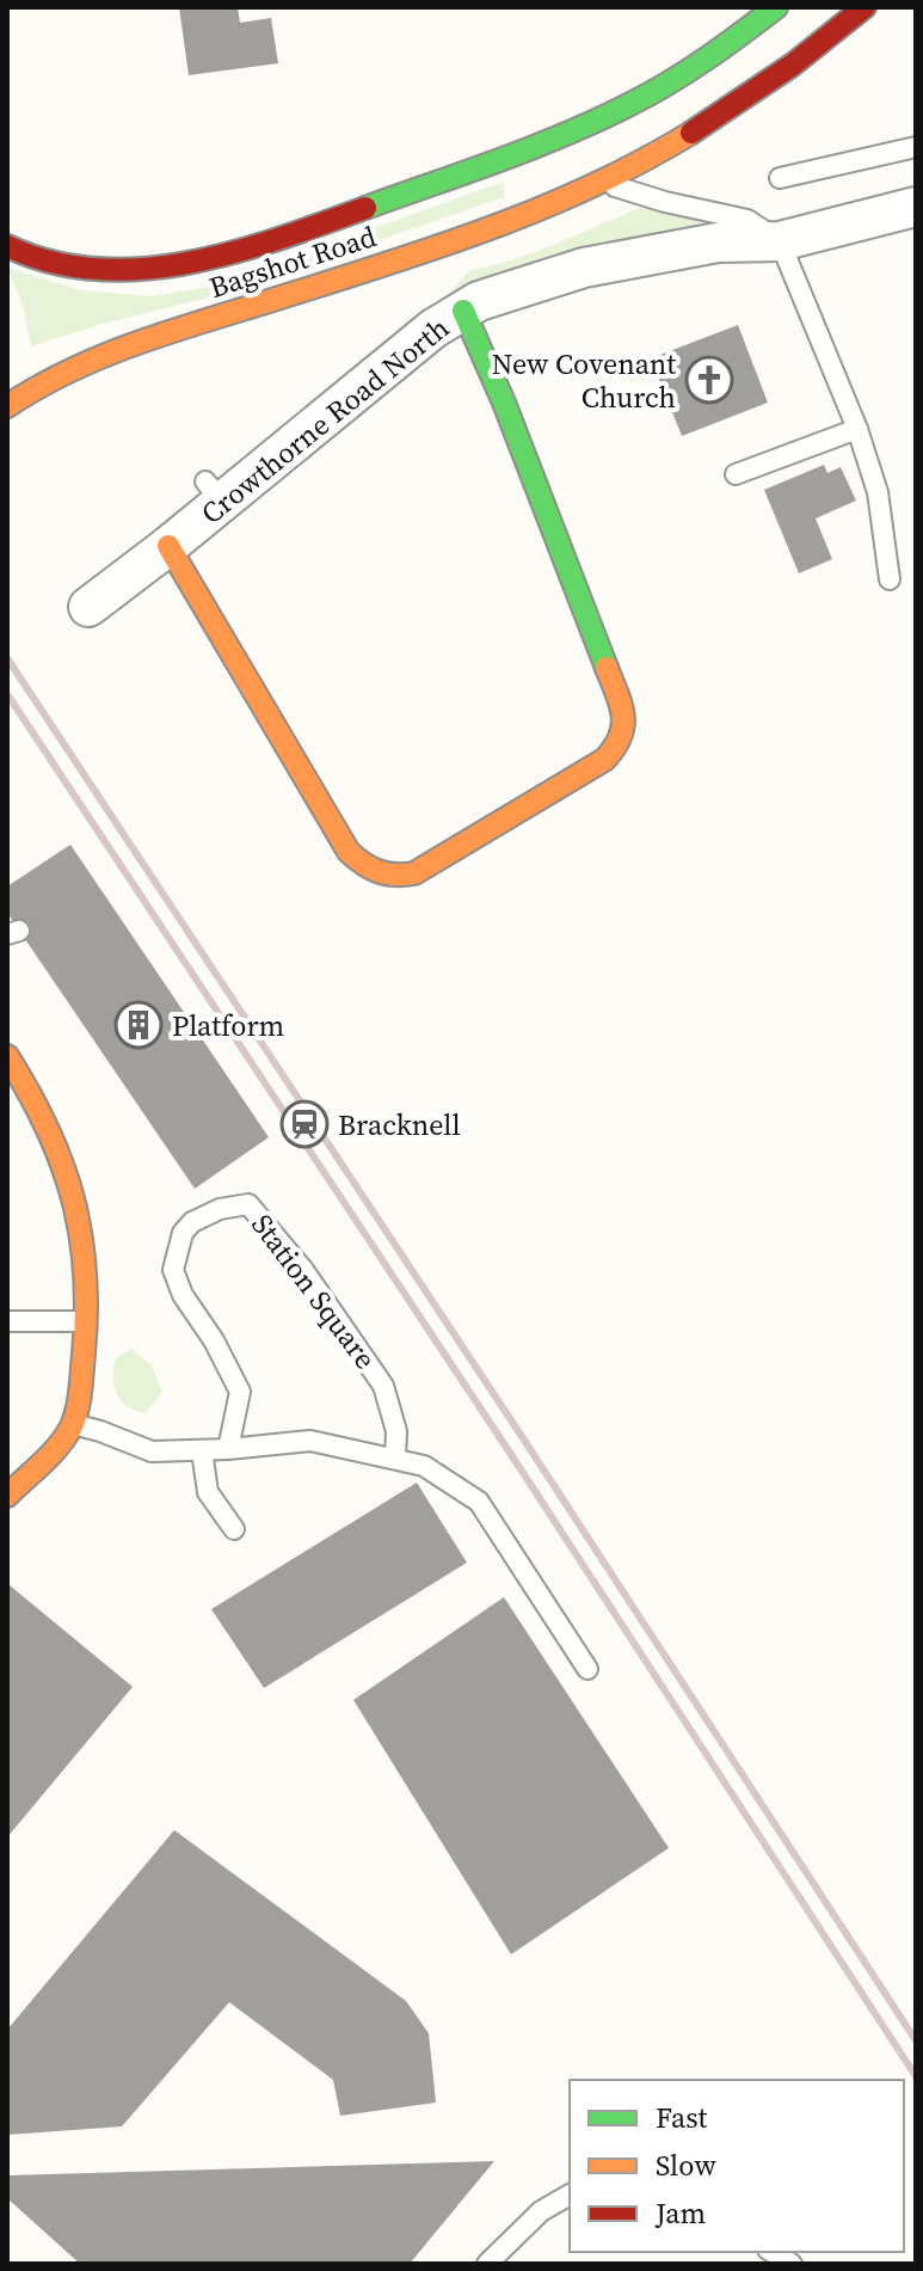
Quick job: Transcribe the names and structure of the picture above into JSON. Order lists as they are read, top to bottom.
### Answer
{
  "streets": {
    "main road": ["Bagshot Road"],
    "street": ["Crowthorne Road North"],
    "lane": ["Station Square"]
  },
  "places": {
    "church": ["New Covenant Church"],
    "building": ["Platform"],
    "station": ["Bracknell"]
  },
  "legend": ["Fast", "Slow", "Jam"]
}
